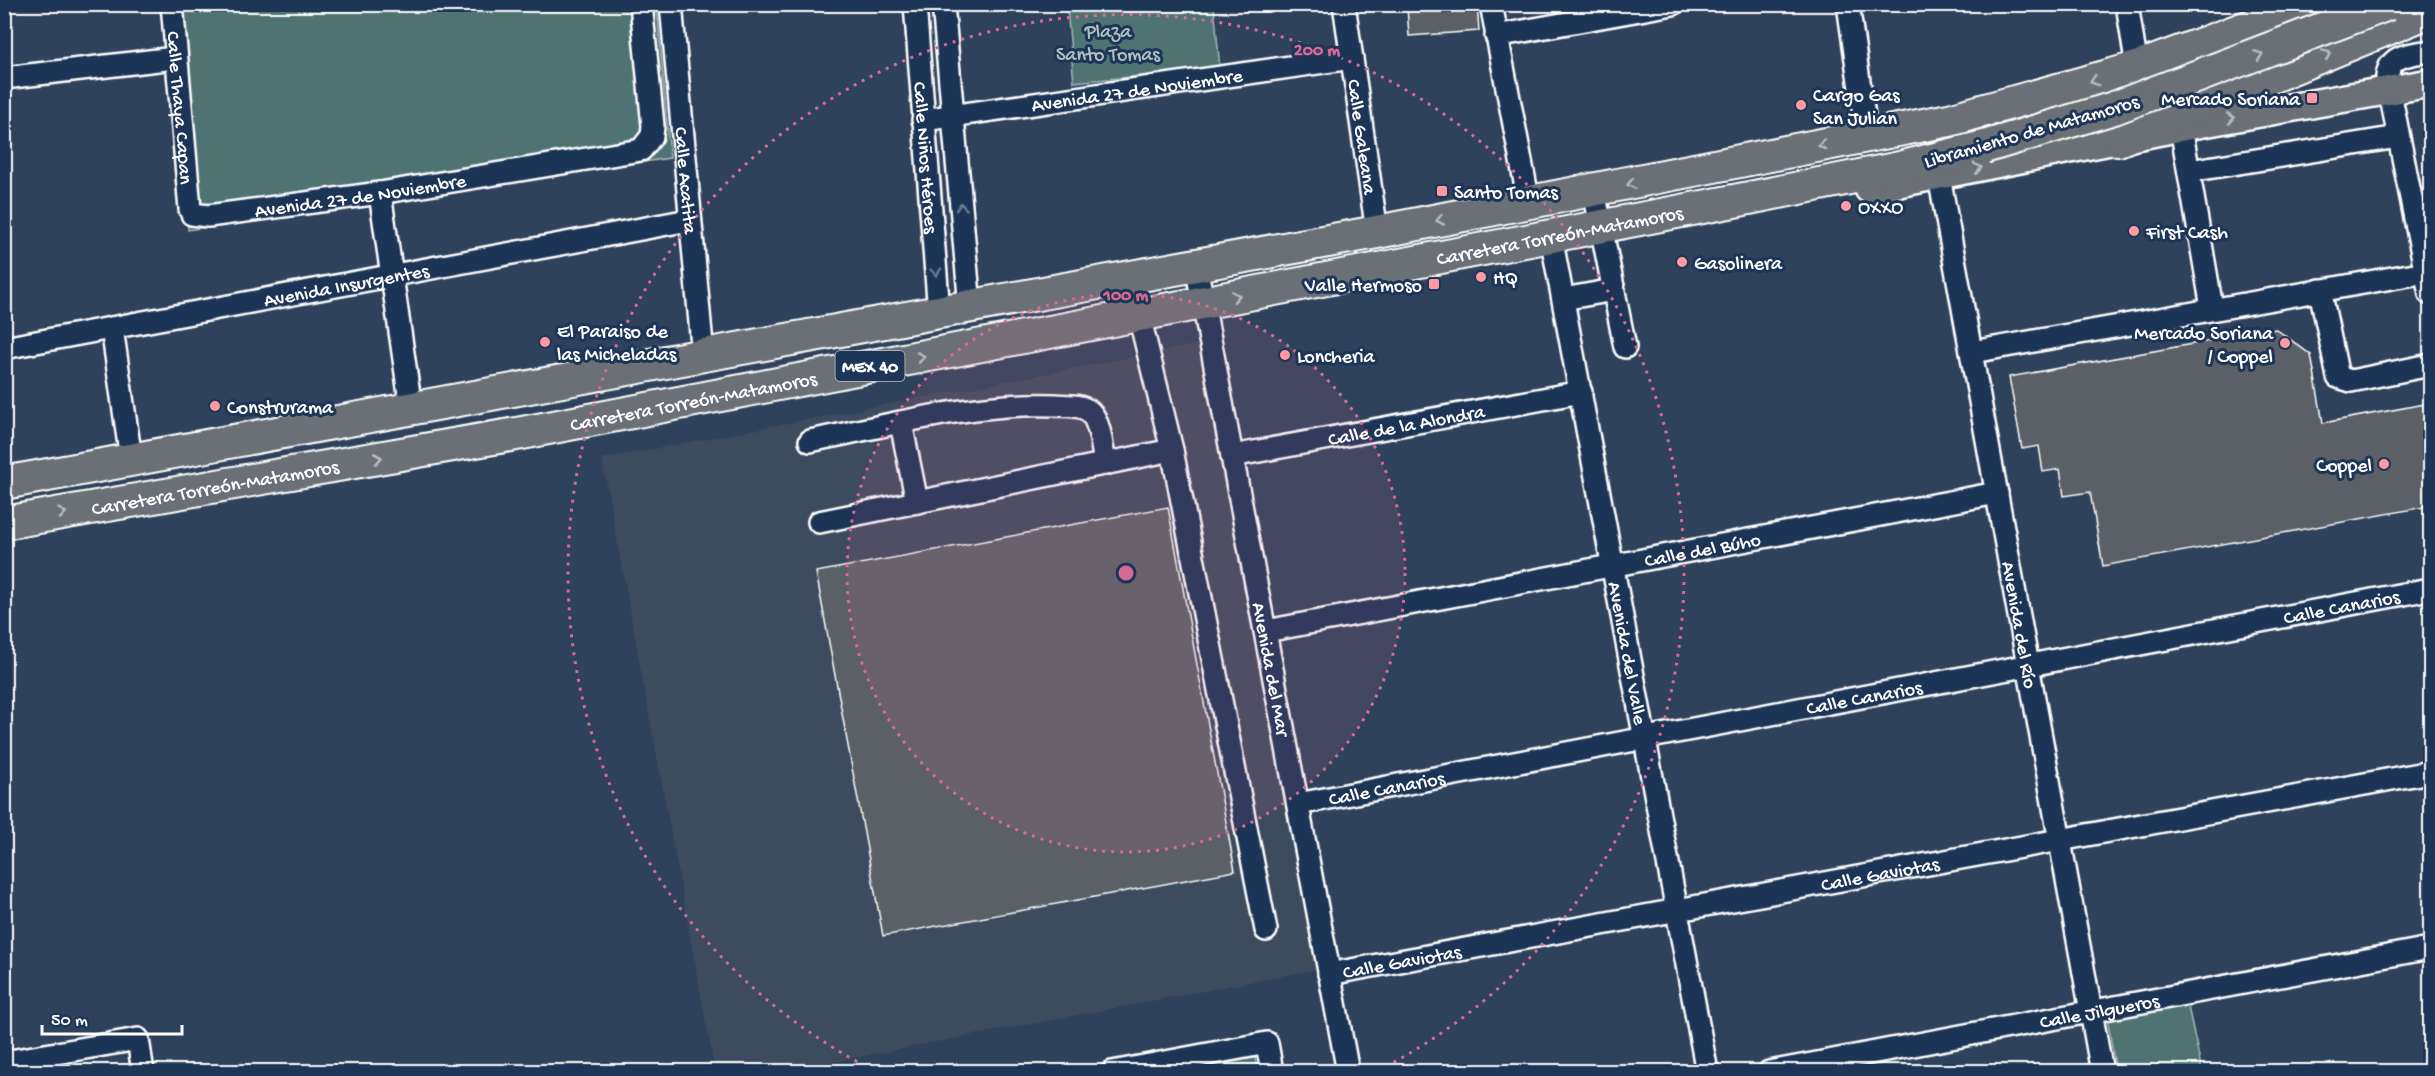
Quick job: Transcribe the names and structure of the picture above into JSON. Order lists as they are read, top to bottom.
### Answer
{
  "streets": {
    "highway": ["Libramiento de Matamoros", "Carretera Torreón-Matamoros", "MEX 40"],
    "street": [
      "Avenida 27 de Noviembre",
      "Calle Thaya Capan",
      "Calle Galeana",
      "Calle Niños Héroes",
      "Calle Acatita",
      "Avenida Insurgentes",
      "Calle de la Alondra",
      "Calle del Búho",
      "Calle Canarios",
      "Avenida del Río",
      "Avenida del Valle",
      "Avenida del Mar",
      "Calle Gaviotas",
      "Calle Jilgueros"
    ]
  },
  "crossings": [
    ["Avenida 27 de Noviembre", "Calle Thaya Capan"],
    ["Avenida 27 de Noviembre", "Calle Galeana"],
    ["Avenida 27 de Noviembre", "Calle Niños Héroes"],
    ["Libramiento de Matamoros", "Carretera Torreón-Matamoros"],
    ["Calle Galeana", "MEX 40"],
    ["Calle Niños Héroes", "MEX 40"],
    ["Calle Acatita", "Avenida Insurgentes"],
    ["Calle Acatita", "MEX 40"],
    ["Carretera Torreón-Matamoros", "Avenida del Valle"],
    ["Carretera Torreón-Matamoros", "Avenida del Mar"],
    ["MEX 40", "Avenida del Mar"],
    ["Calle de la Alondra", "Avenida del Valle"],
    ["Calle de la Alondra", "Avenida del Mar"],
    ["Calle del Búho", "Avenida del Río"],
    ["Calle del Búho", "Avenida del Valle"],
    ["Calle del Búho", "Avenida del Mar"],
    ["Calle Canarios", "Avenida del Río"],
    ["Calle Canarios", "Avenida del Valle"],
    ["Calle Canarios", "Avenida del Mar"],
    ["Avenida del Río", "Calle Gaviotas"],
    ["Avenida del Río", "Calle Jilgueros"],
    ["Avenida del Valle", "Calle Gaviotas"],
    ["Avenida del Mar", "Calle Gaviotas"]
  ],
  "parks": ["Plaza Santo Tomas"],
  "places": {
    "transit": ["Mercado Soriana", "Santo Tomas", "Valle Hermoso"],
    "other": [
      "Cargo Gas San Julian",
      "OXXO",
      "First Cash",
      "Gasolinera",
      "HQ",
      "El Paraiso de las Micheladas",
      "Mercado Soriana / Coppel",
      "Loncheria",
      "Construrama",
      "Coppel"
    ]
  },
  "scale_bar": "50 m",
  "rings": ["200 m", "100 m"]
}
